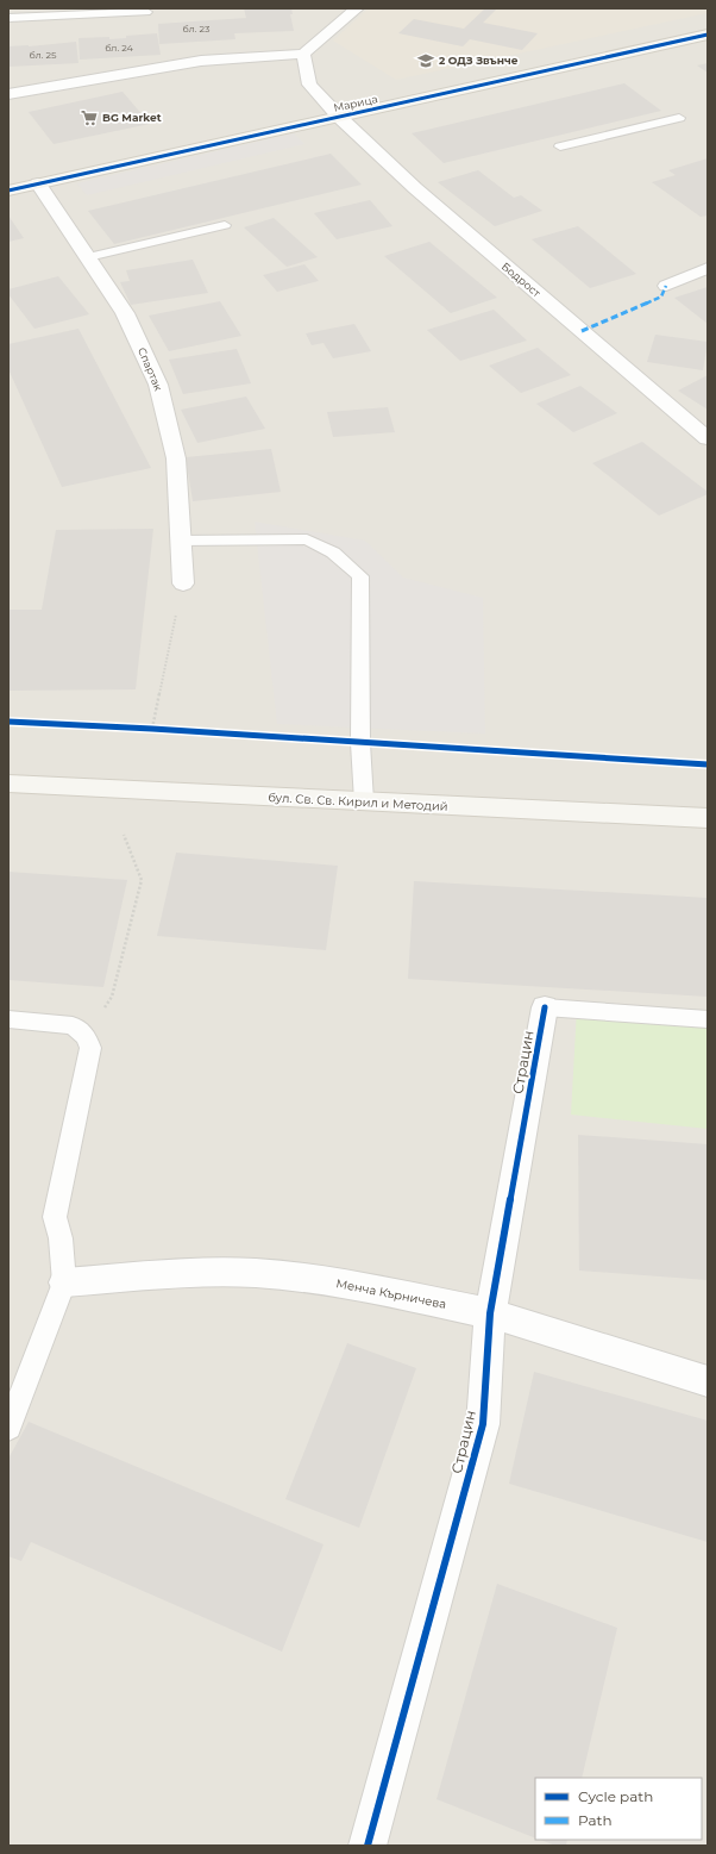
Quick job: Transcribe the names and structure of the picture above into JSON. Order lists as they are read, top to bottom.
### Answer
{
  "streets": {
    "street": [
      "Марица",
      "Бодрост",
      "Спартак",
      "бул. Св. Св. Кирил и Методий",
      "Страцин",
      "Менча Кърничева"
    ]
  },
  "crossings": [
    ["Марица", "Бодрост"],
    ["Марица", "Спартак"],
    ["Страцин", "Менча Кърничева"]
  ],
  "places": {
    "school or university": ["2 ОДЗ Звънче"],
    "supermarket": ["BG Market"]
  },
  "house_numbers": ["бл. 23", "бл. 24", "бл. 25"],
  "legend": ["Cycle path", "Path"]
}
